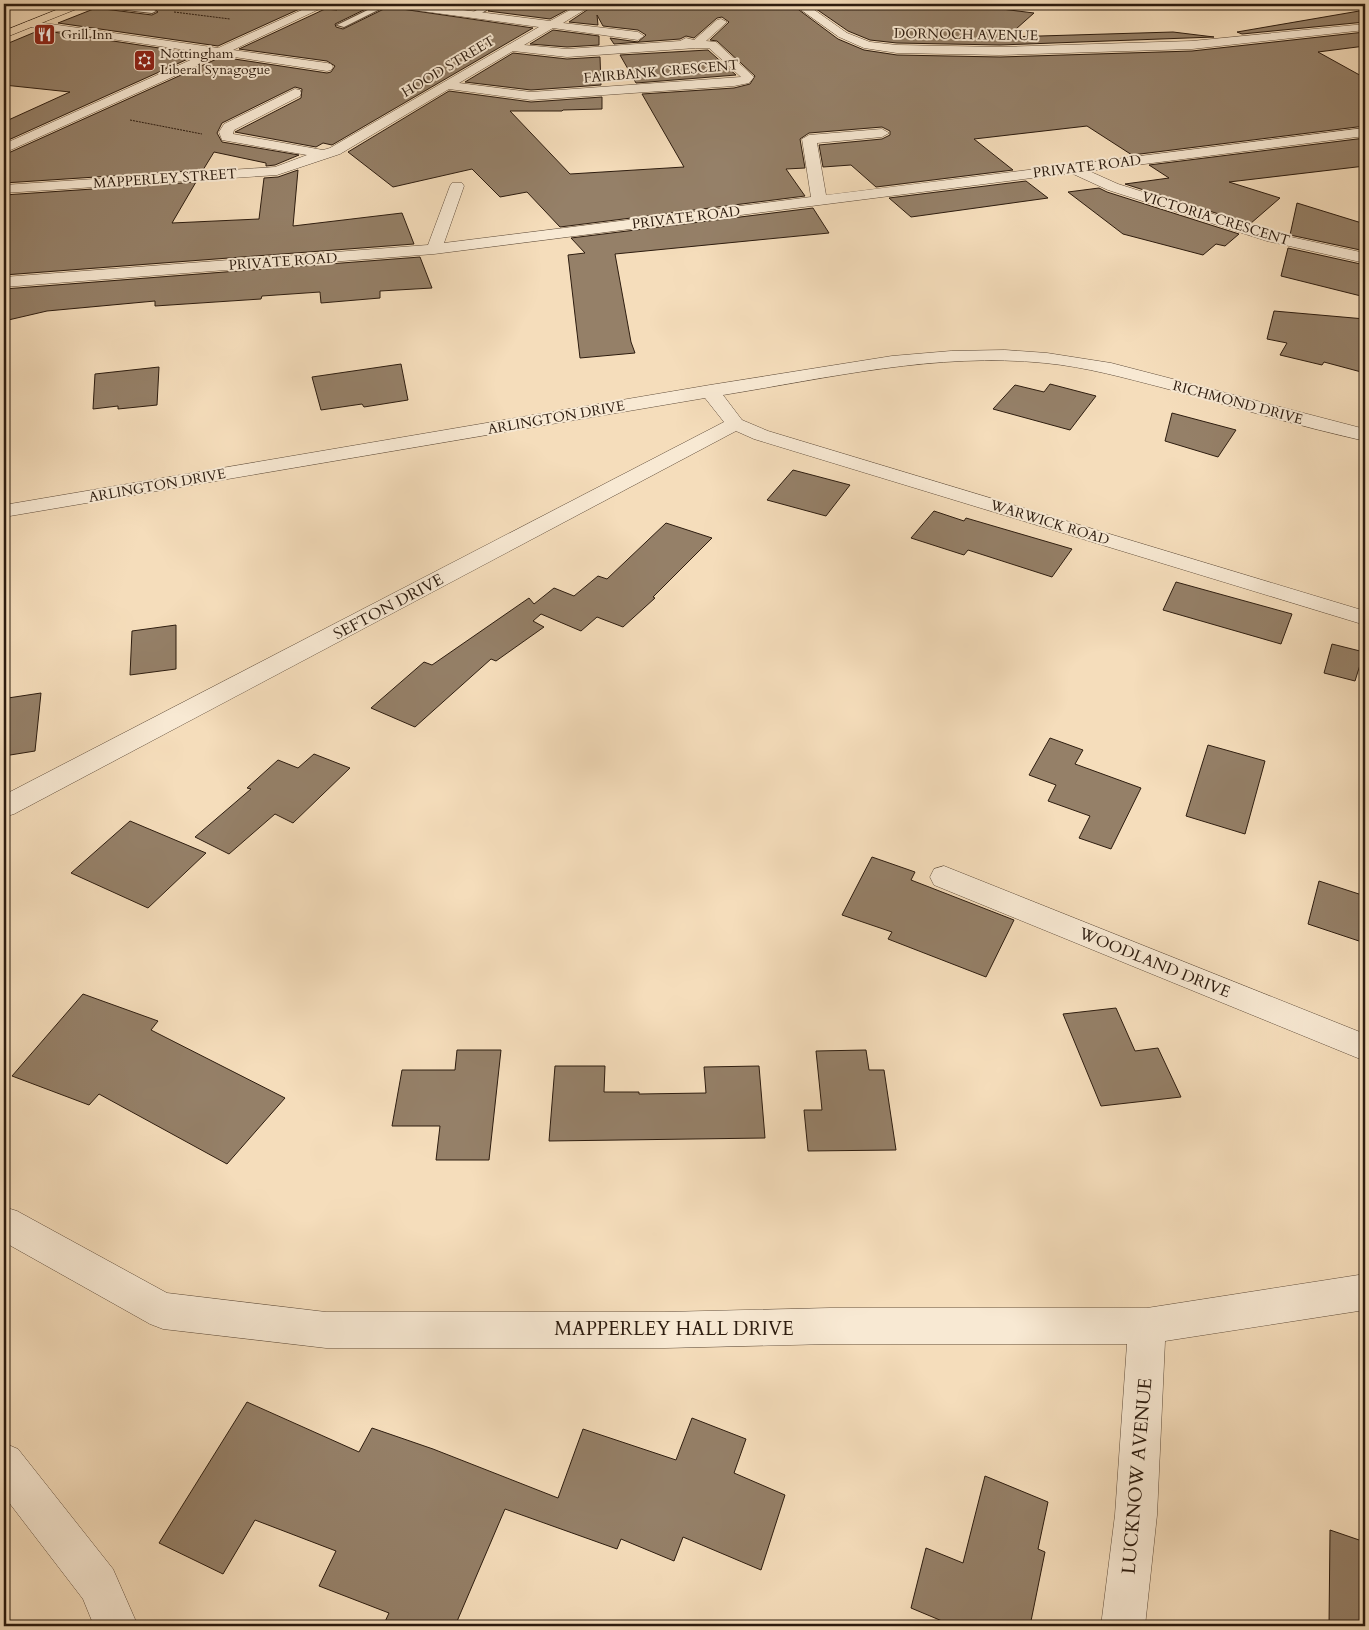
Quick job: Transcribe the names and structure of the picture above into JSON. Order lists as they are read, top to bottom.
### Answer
{
  "streets": {
    "street": [
      "DORNOCH AVENUE",
      "HOOD STREET",
      "FAIRBANK CRESCENT",
      "PRIVATE ROAD",
      "MAPPERLEY STREET",
      "VICTORIA CRESCENT",
      "RICHMOND DRIVE",
      "ARLINGTON DRIVE",
      "WARWICK ROAD",
      "SEFTON DRIVE",
      "WOODLAND DRIVE",
      "MAPPERLEY HALL DRIVE",
      "LUCKNOW AVENUE"
    ]
  },
  "crossings": [
    ["HOOD STREET", "FAIRBANK CRESCENT"],
    ["HOOD STREET", "MAPPERLEY STREET"],
    ["PRIVATE ROAD", "VICTORIA CRESCENT"],
    ["RICHMOND DRIVE", "ARLINGTON DRIVE"],
    ["WARWICK ROAD", "SEFTON DRIVE"],
    ["MAPPERLEY HALL DRIVE", "LUCKNOW AVENUE"]
  ],
  "places": {
    "restaurant": ["Grill Inn"],
    "synagogue": ["Nottingham Liberal Synagogue"]
  }
}
